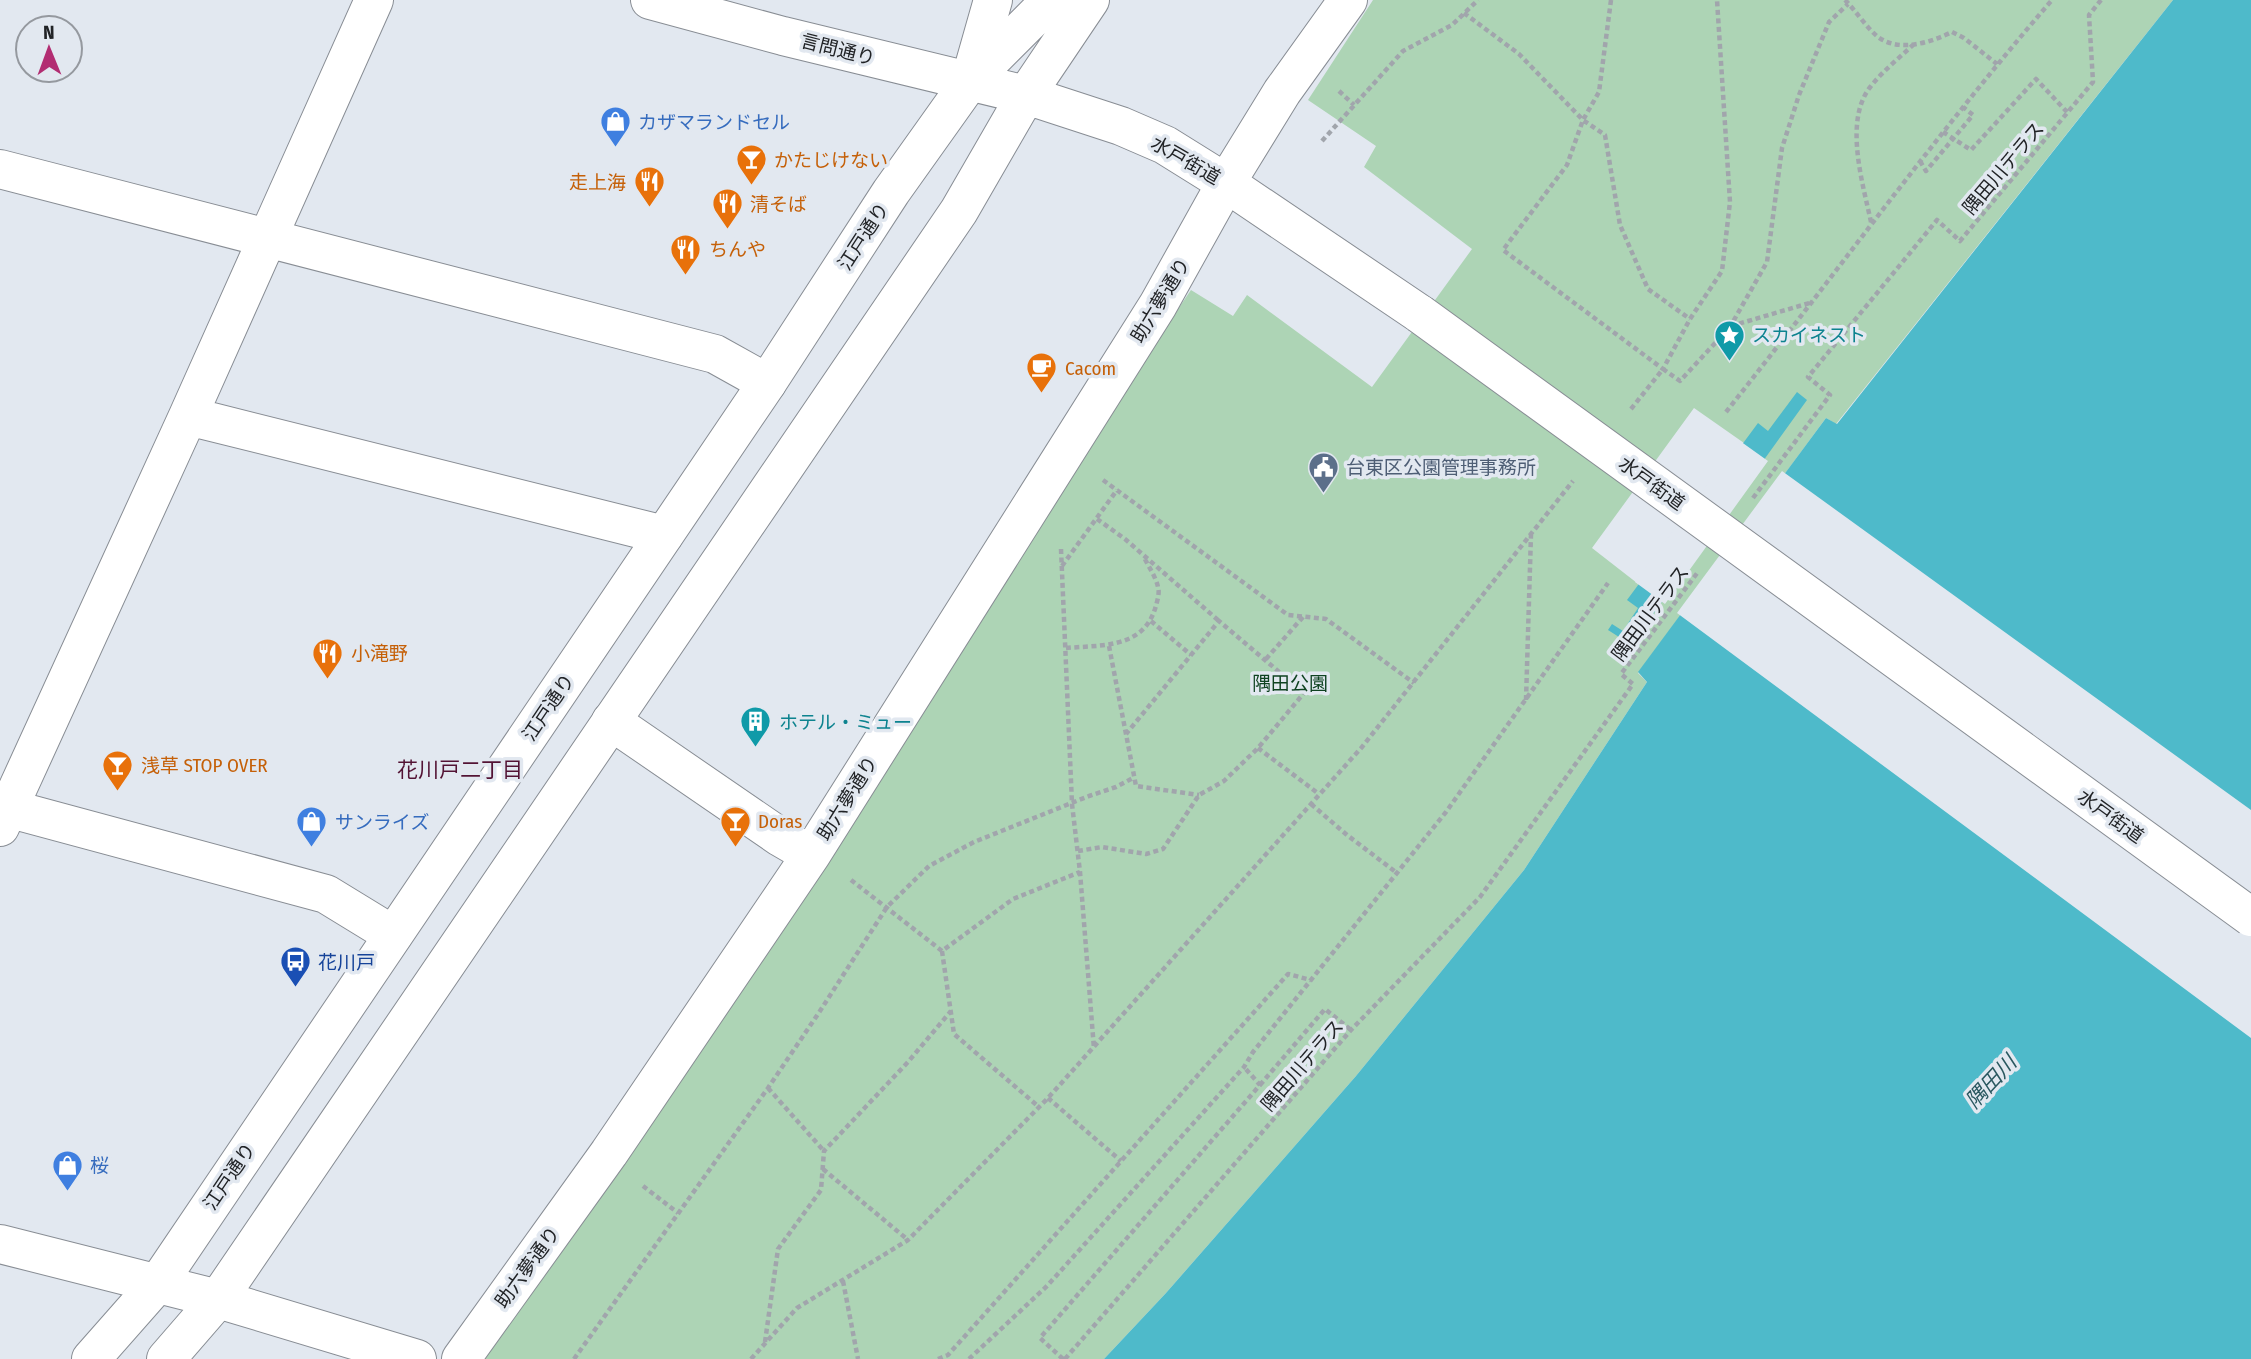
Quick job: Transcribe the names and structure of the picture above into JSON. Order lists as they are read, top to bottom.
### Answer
{
  "streets": {
    "main road": [
      "言問通り",
      "水戸街道",
      "江戸通り",
      "助六夢通り"
    ],
    "path": ["隅田川テラス"]
  },
  "crossings": [
    ["言問通り", "水戸街道"],
    ["言問通り", "江戸通り"],
    ["水戸街道", "助六夢通り"]
  ],
  "districts": ["花川戸二丁目"],
  "water": ["隅田川"],
  "parks": ["隅田公園"],
  "places": {
    "shop": ["カザマランドセル", "サンライズ", "桜"],
    "bar": ["かたじけない", "浅草 STOP OVER", "Doras"],
    "restaurant": [
      "走上海",
      "清そば",
      "ちんや",
      "小滝野"
    ],
    "place": ["スカイネスト"],
    "cafe": ["Cacom"],
    "public building": ["台東区公園管理事務所"],
    "building": ["ホテル・ミュー"],
    "bus stop": ["花川戸"]
  },
  "north": "top"
}
